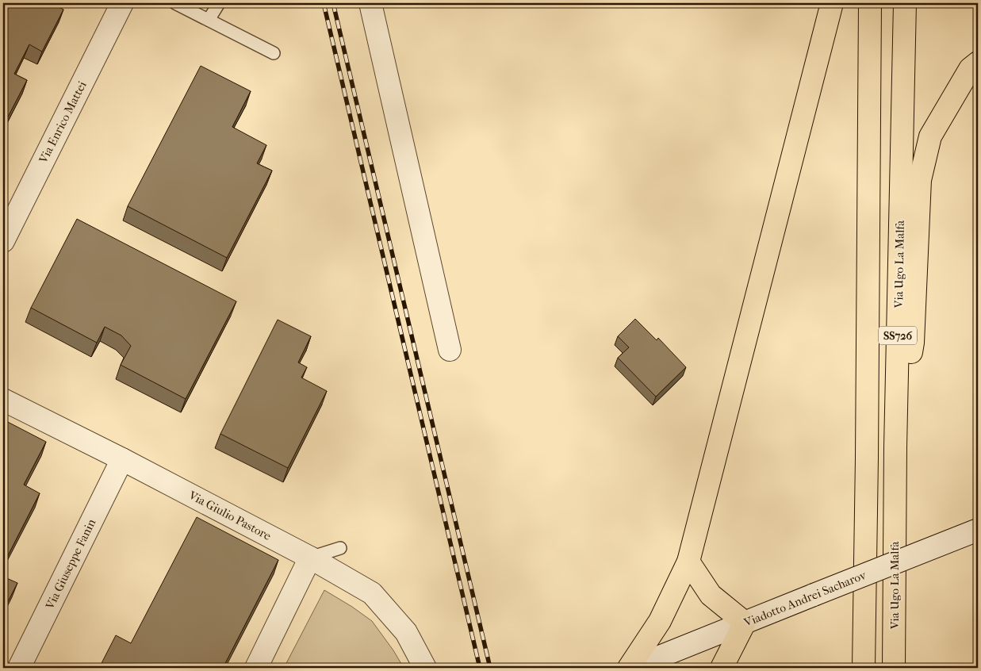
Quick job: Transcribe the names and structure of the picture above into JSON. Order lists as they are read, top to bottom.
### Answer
{
  "streets": {
    "highway": ["Via Ugo La Malfa", "SS726"],
    "street": [
      "Via Enrico Mattei",
      "Via Giulio Pastore",
      "Via Giuseppe Fanin",
      "Viadotto Andrei Sacharov"
    ]
  },
  "crossings": [
    ["Via Giulio Pastore", "Via Giuseppe Fanin"]
  ]
}
